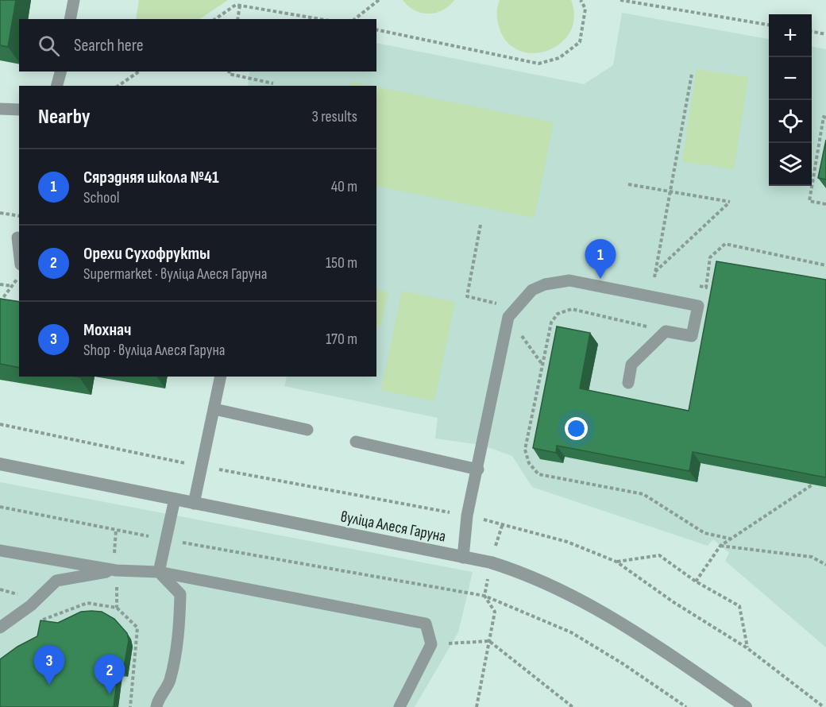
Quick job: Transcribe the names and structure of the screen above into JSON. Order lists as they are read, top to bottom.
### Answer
{
  "streets": {
    "street": ["вуліца Алеся Гаруна"]
  },
  "page": {
    "map_buttons": ["+", "−"],
    "search": "Search here",
    "heading": ["Nearby", "3 results"],
    "list": [
      {
        "mark": "1",
        "name": "Сярэдняя школа №41",
        "note": "School",
        "value": "40 m"
      },
      {
        "mark": "2",
        "name": "Орехи Сухофрукты",
        "note": "Supermarket · вуліца Алеся Гаруна",
        "value": "150 m"
      },
      {
        "mark": "3",
        "name": "Мохнач",
        "note": "Shop · вуліца Алеся Гаруна",
        "value": "170 m"
      }
    ],
    "pins": ["1", "3", "2"]
  }
}
